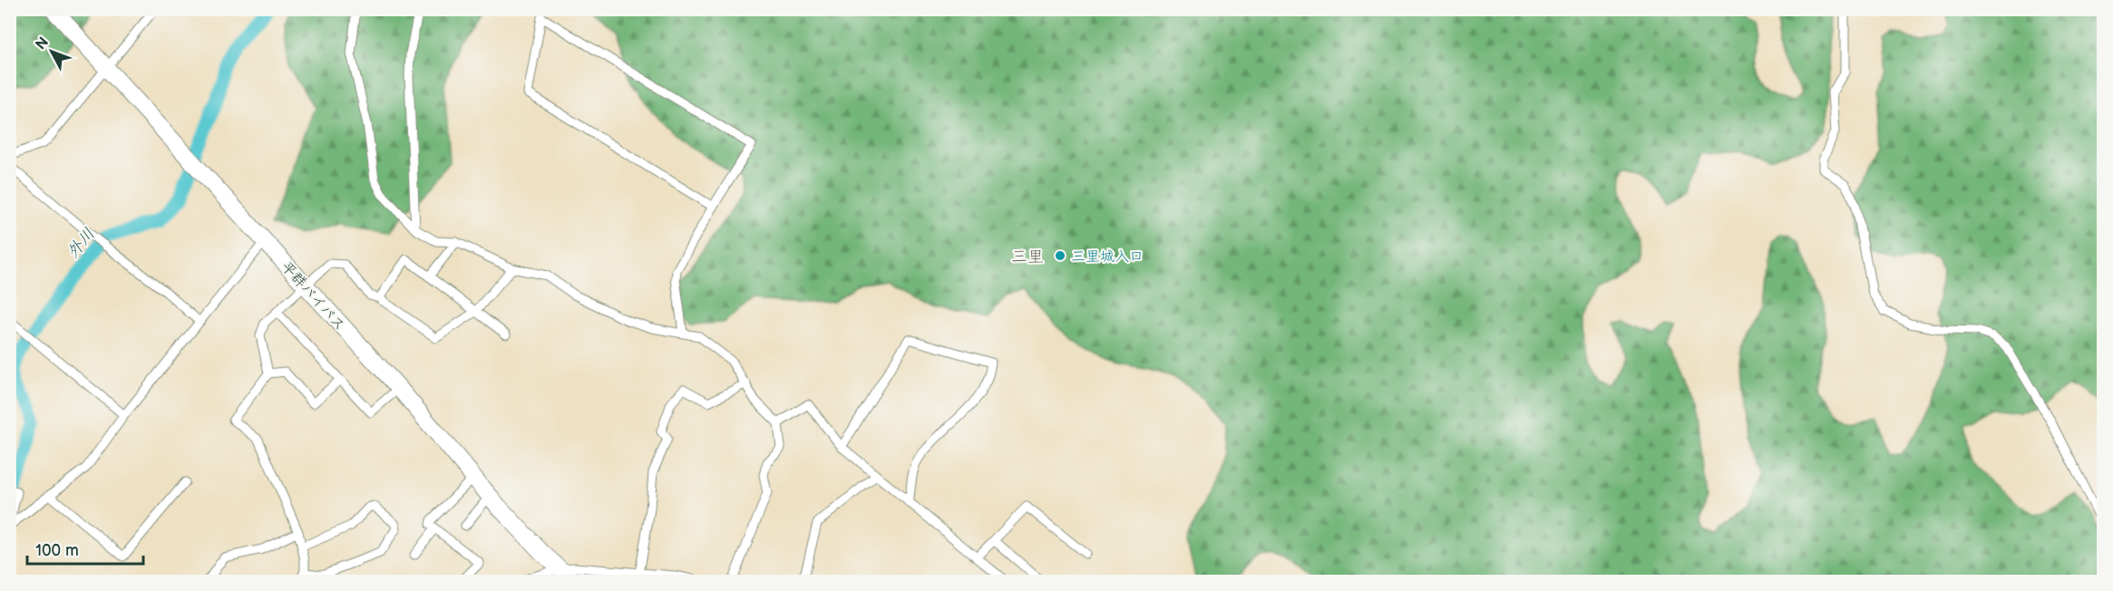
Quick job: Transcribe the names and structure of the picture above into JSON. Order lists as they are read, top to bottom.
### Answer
{
  "streets": {
    "highway": ["平群バイパス"]
  },
  "districts": ["三里"],
  "water": ["外川"],
  "places": ["三里城入口"],
  "scale_bar": "100 m",
  "north": "top left"
}
